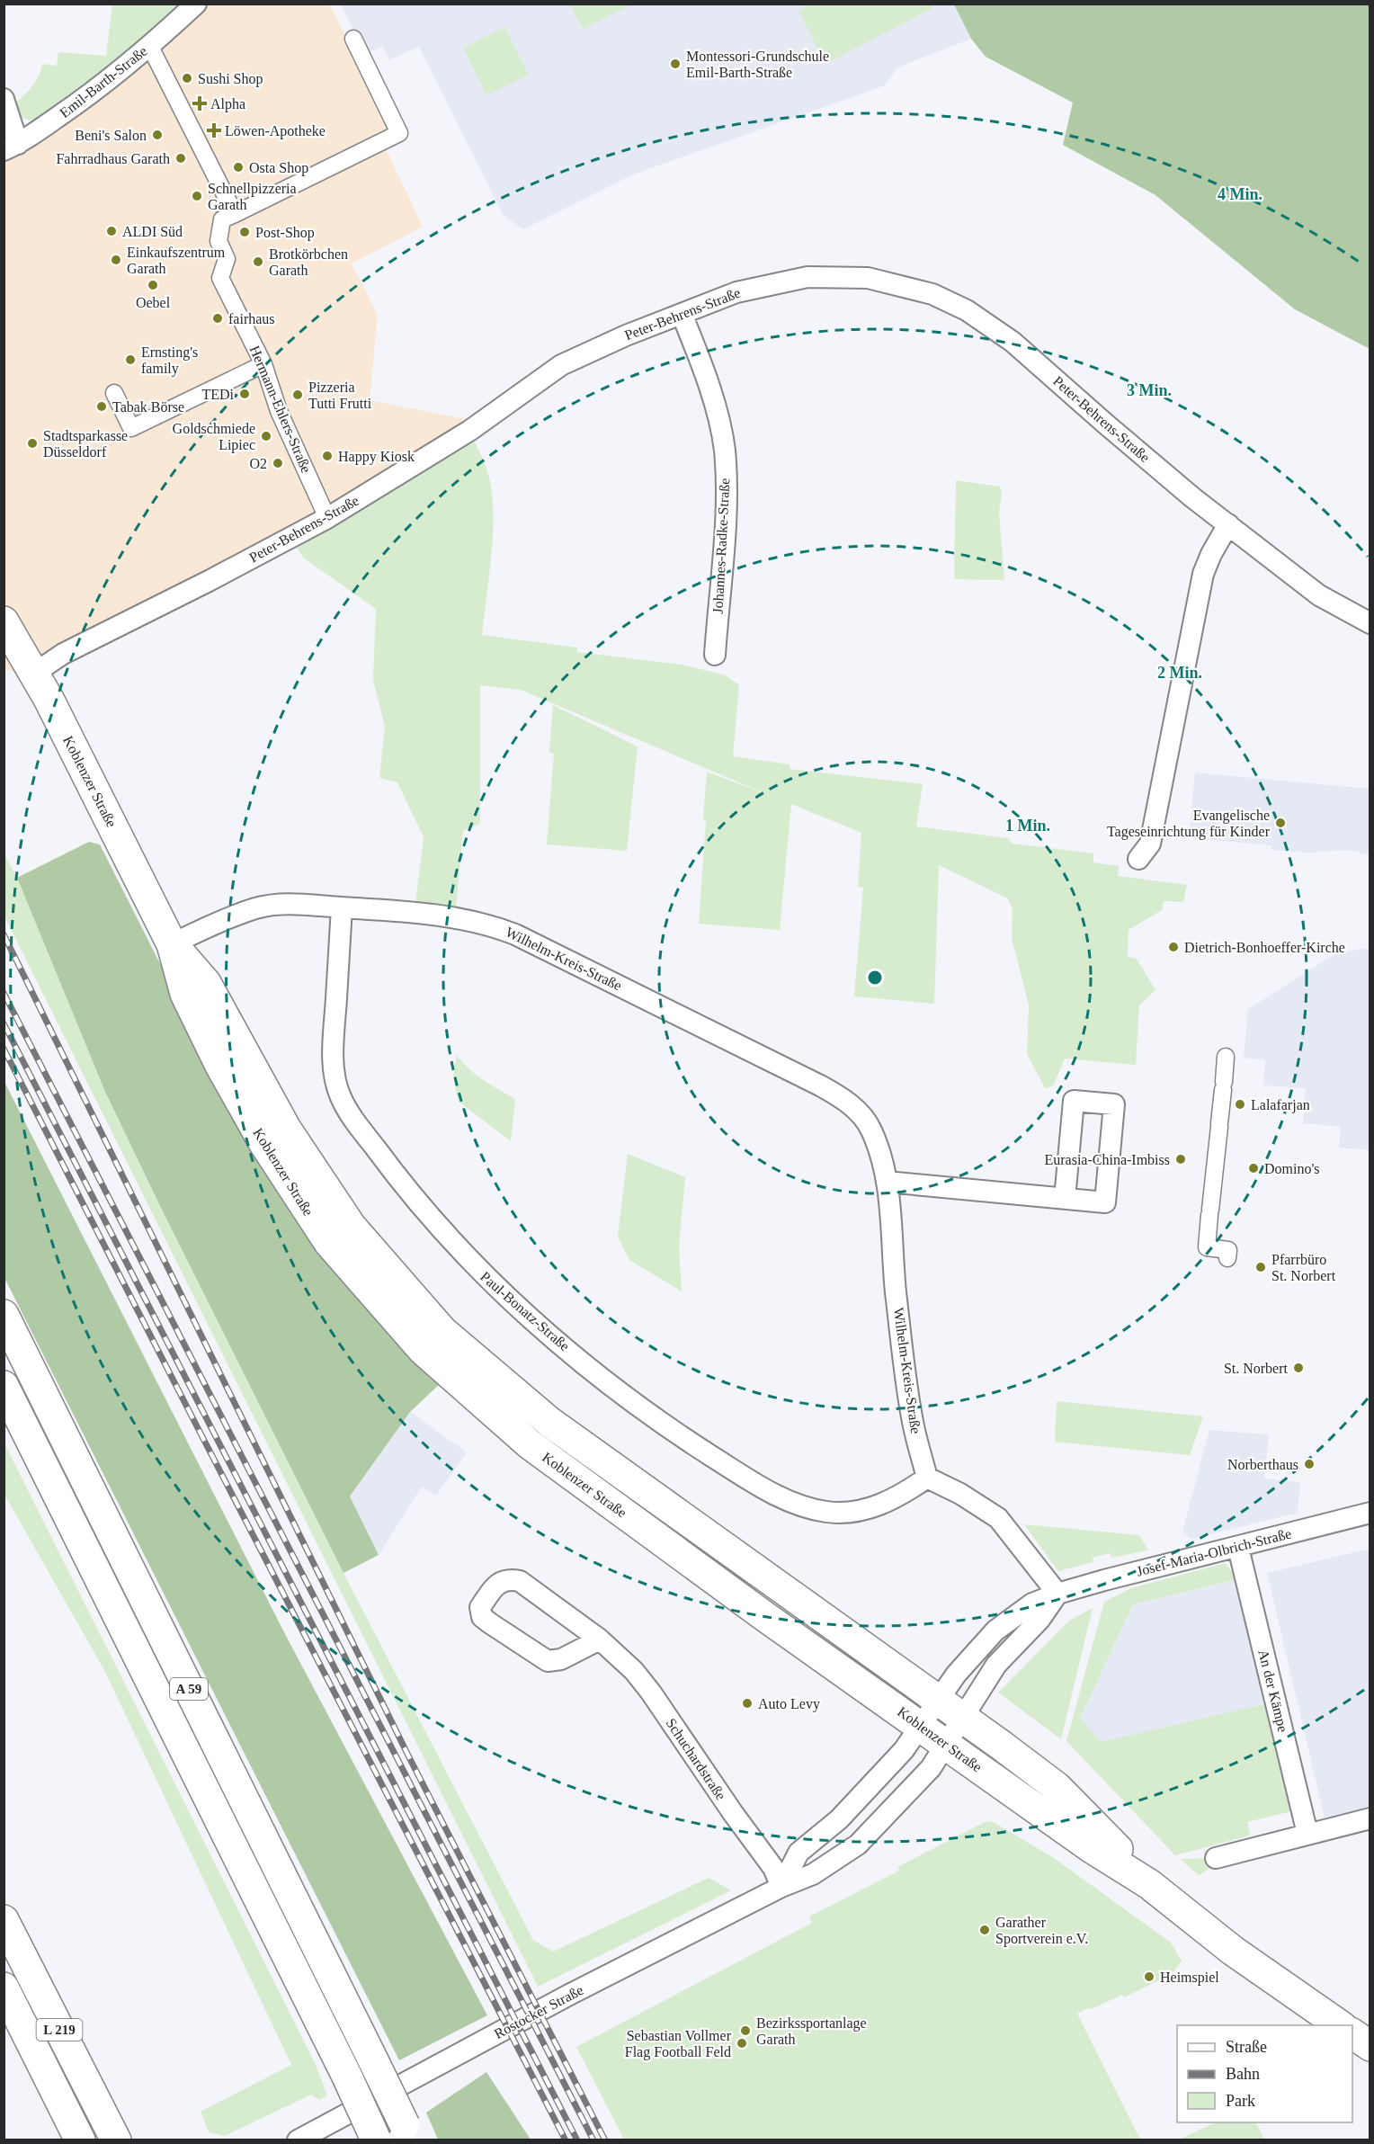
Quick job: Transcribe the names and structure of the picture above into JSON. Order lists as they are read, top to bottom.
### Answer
{
  "streets": {
    "main road": ["Koblenzer Straße", "A 59", "L 219"],
    "street": [
      "Emil-Barth-Straße",
      "Peter-Behrens-Straße",
      "Hermann-Ehlers-Straße",
      "Johannes-Radke-Straße",
      "Wilhelm-Kreis-Straße",
      "Paul-Bonatz-Straße",
      "Josef-Maria-Olbrich-Straße",
      "An der Kämpe",
      "Schuchardstraße",
      "Rostocker Straße"
    ]
  },
  "crossings": [
    ["Peter-Behrens-Straße", "Hermann-Ehlers-Straße"],
    ["Peter-Behrens-Straße", "Johannes-Radke-Straße"],
    ["Peter-Behrens-Straße", "Koblenzer Straße"],
    ["Koblenzer Straße", "Wilhelm-Kreis-Straße"],
    ["Koblenzer Straße", "Josef-Maria-Olbrich-Straße"],
    ["Koblenzer Straße", "Rostocker Straße"],
    ["Wilhelm-Kreis-Straße", "Paul-Bonatz-Straße"],
    ["Josef-Maria-Olbrich-Straße", "An der Kämpe"],
    ["Schuchardstraße", "Rostocker Straße"]
  ],
  "places": {
    "other": [
      "Montessori-Grundschule Emil-Barth-Straße",
      "Sushi Shop",
      "Beni's Salon",
      "Fahrradhaus Garath",
      "Osta Shop",
      "Schnellpizzeria Garath",
      "ALDI Süd",
      "Post-Shop",
      "Einkaufszentrum Garath",
      "Brotkörbchen Garath",
      "Oebel",
      "fairhaus",
      "Ernsting's family",
      "TEDi",
      "Pizzeria Tutti Frutti",
      "Tabak Börse",
      "Goldschmiede Lipiec",
      "Stadtsparkasse Düsseldorf",
      "Happy Kiosk",
      "O2",
      "Evangelische Tageseinrichtung für Kinder",
      "Dietrich-Bonhoeffer-Kirche",
      "Lalafarjan",
      "Eurasia-China-Imbiss",
      "Domino's",
      "Pfarrbüro St. Norbert",
      "St. Norbert",
      "Norberthaus",
      "Auto Levy",
      "Garather Sportverein e.V.",
      "Heimspiel",
      "Bezirkssportanlage Garath",
      "Sebastian Vollmer Flag Football Feld"
    ],
    "health": ["Alpha", "Löwen-Apotheke"]
  },
  "legend": ["Straße", "Bahn", "Park"],
  "rings": [
    "4 Min.",
    "3 Min.",
    "2 Min.",
    "1 Min."
  ]
}
